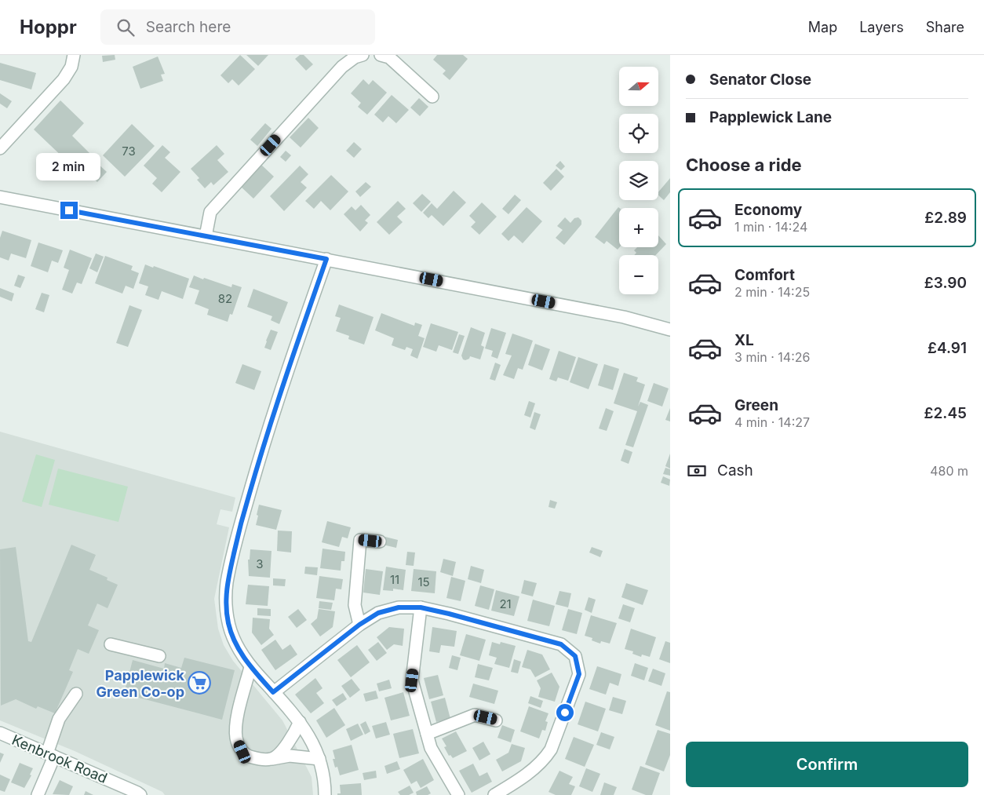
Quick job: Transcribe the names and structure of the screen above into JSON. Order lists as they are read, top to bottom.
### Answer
{
  "streets": {
    "street": ["Kenbrook Road"]
  },
  "places": {
    "supermarket": ["Papplewick Green Co-op"]
  },
  "house_numbers": [
    "73",
    "82",
    "3",
    "11",
    "15",
    "21"
  ],
  "north": "right",
  "page": {
    "header": "Hoppr",
    "search": "Search here",
    "nav": ["Map", "Layers", "Share"],
    "banner": ["Senator Close", "Papplewick Lane"],
    "map_buttons": ["+", "−"],
    "heading": "Choose a ride",
    "bubble": "2 min",
    "list": [
      {
        "name": "Economy",
        "note": "1 min · 14:24",
        "value": "£2.89"
      },
      {
        "name": "Comfort",
        "note": "2 min · 14:25",
        "value": "£3.90"
      },
      {
        "name": "XL",
        "note": "3 min · 14:26",
        "value": "£4.91"
      },
      {
        "name": "Green",
        "note": "4 min · 14:27",
        "value": "£2.45"
      }
    ],
    "pay": ["Cash", "480 m"],
    "buttons": "Confirm"
  }
}
